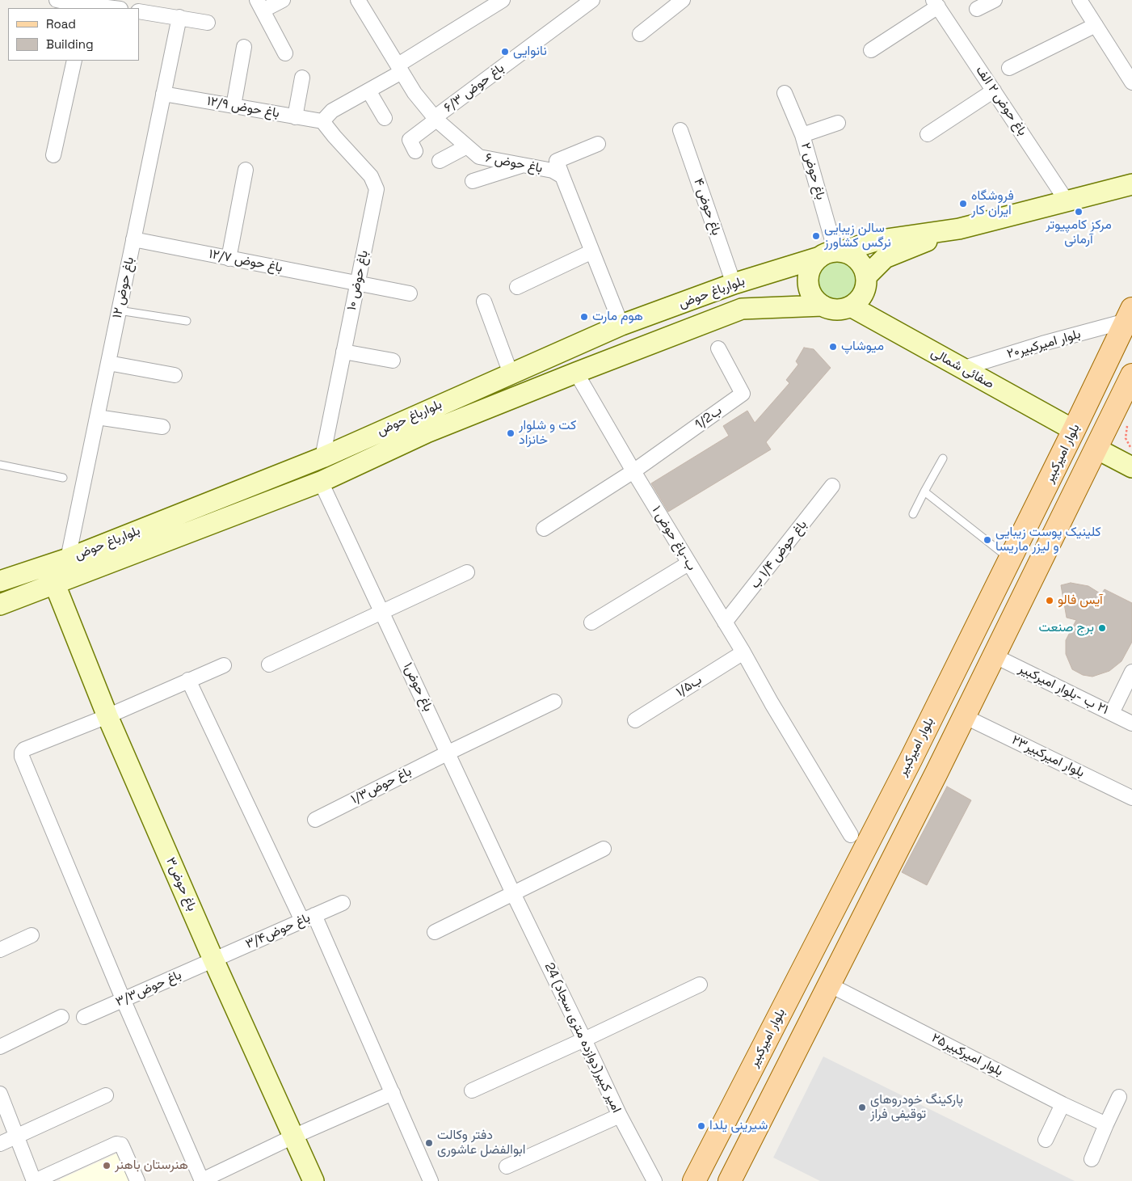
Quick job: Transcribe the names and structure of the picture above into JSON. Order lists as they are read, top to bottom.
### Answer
{
  "streets": {
    "main road": [
      "بلوارباغ حوض",
      "صفائی شمالی",
      "بلوار امیرکبیر",
      "باغ حوض۳"
    ],
    "street": [
      "۶/۳ باغ حوض",
      "باغ حوض ۲ الف",
      "۱۲/۹ باغ حوض",
      "۶ باغ حوض",
      "۲ باغ حوض",
      "۴ باغ حوض",
      "۱۲/۷ باغ حوض",
      "۱۰ باغ حوض",
      "۱۲ باغ حوض",
      "بلوار امیرکبیر۲۰",
      "1/2ب",
      "۱ ب-باغ حوض",
      "باغ حوض ۱/۴ ب",
      "ب۱/۵",
      "باغ حوض۱",
      "٢١ ب -بلوار امیرکبیر",
      "۲۳بلوار امیرکبیر",
      "باغ حوض۱/۳",
      "باغ حوض۳/۴",
      "باغ حوض۳/۳",
      "24 امیر کبیر(دوازده متری سجاد)",
      "بلوار امیرکبیر۲۵"
    ]
  },
  "crossings": [
    ["۶/۳ باغ حوض", "۶ باغ حوض"],
    ["باغ حوض ۲ الف", "بلوارباغ حوض"],
    ["۱۲/۹ باغ حوض", "۱۰ باغ حوض"],
    ["۱۲/۹ باغ حوض", "۱۲ باغ حوض"],
    ["۲ باغ حوض", "بلوارباغ حوض"],
    ["۲ باغ حوض", "صفائی شمالی"],
    ["۴ باغ حوض", "بلوارباغ حوض"],
    ["۱۲/۷ باغ حوض", "۱۰ باغ حوض"],
    ["۱۲/۷ باغ حوض", "۱۲ باغ حوض"],
    ["۱۰ باغ حوض", "بلوارباغ حوض"],
    ["۱۲ باغ حوض", "بلوارباغ حوض"],
    ["بلوارباغ حوض", "صفائی شمالی"],
    ["بلوارباغ حوض", "۱ ب-باغ حوض"],
    ["بلوارباغ حوض", "باغ حوض۱"],
    ["بلوارباغ حوض", "باغ حوض۳"],
    ["بلوار امیرکبیر۲۰", "صفائی شمالی"],
    ["بلوار امیرکبیر۲۰", "بلوار امیرکبیر"],
    ["صفائی شمالی", "بلوار امیرکبیر"],
    ["1/2ب", "۱ ب-باغ حوض"],
    ["۱ ب-باغ حوض", "باغ حوض ۱/۴ ب"],
    ["۱ ب-باغ حوض", "ب۱/۵"],
    ["باغ حوض۱", "باغ حوض۱/۳"],
    ["باغ حوض۱", "24 امیر کبیر(دوازده متری سجاد)"],
    ["باغ حوض۳", "باغ حوض۳/۴"],
    ["باغ حوض۳", "باغ حوض۳/۳"],
    ["باغ حوض۳/۴", "باغ حوض۳/۳"]
  ],
  "places": [
    "نانوایی",
    "فروشگاه ایران کار",
    "مرکز کامپیوتر آرمانی",
    "سالن زیبایی نرگس کشاورز",
    "هوم مارت",
    "میوشاپ",
    "کت و شلوار خانزاد",
    "کلینیک پوست زیبایی و لیزر ماریسا",
    "آیس فالو",
    "برج صنعت",
    "پارکینگ خودروهای توقیفی فراز",
    "شیرینی یلدا",
    "دفتر وکالت ابوالفضل عاشوری",
    "هنرستان باهنر"
  ],
  "legend": ["Road", "Building"]
}
